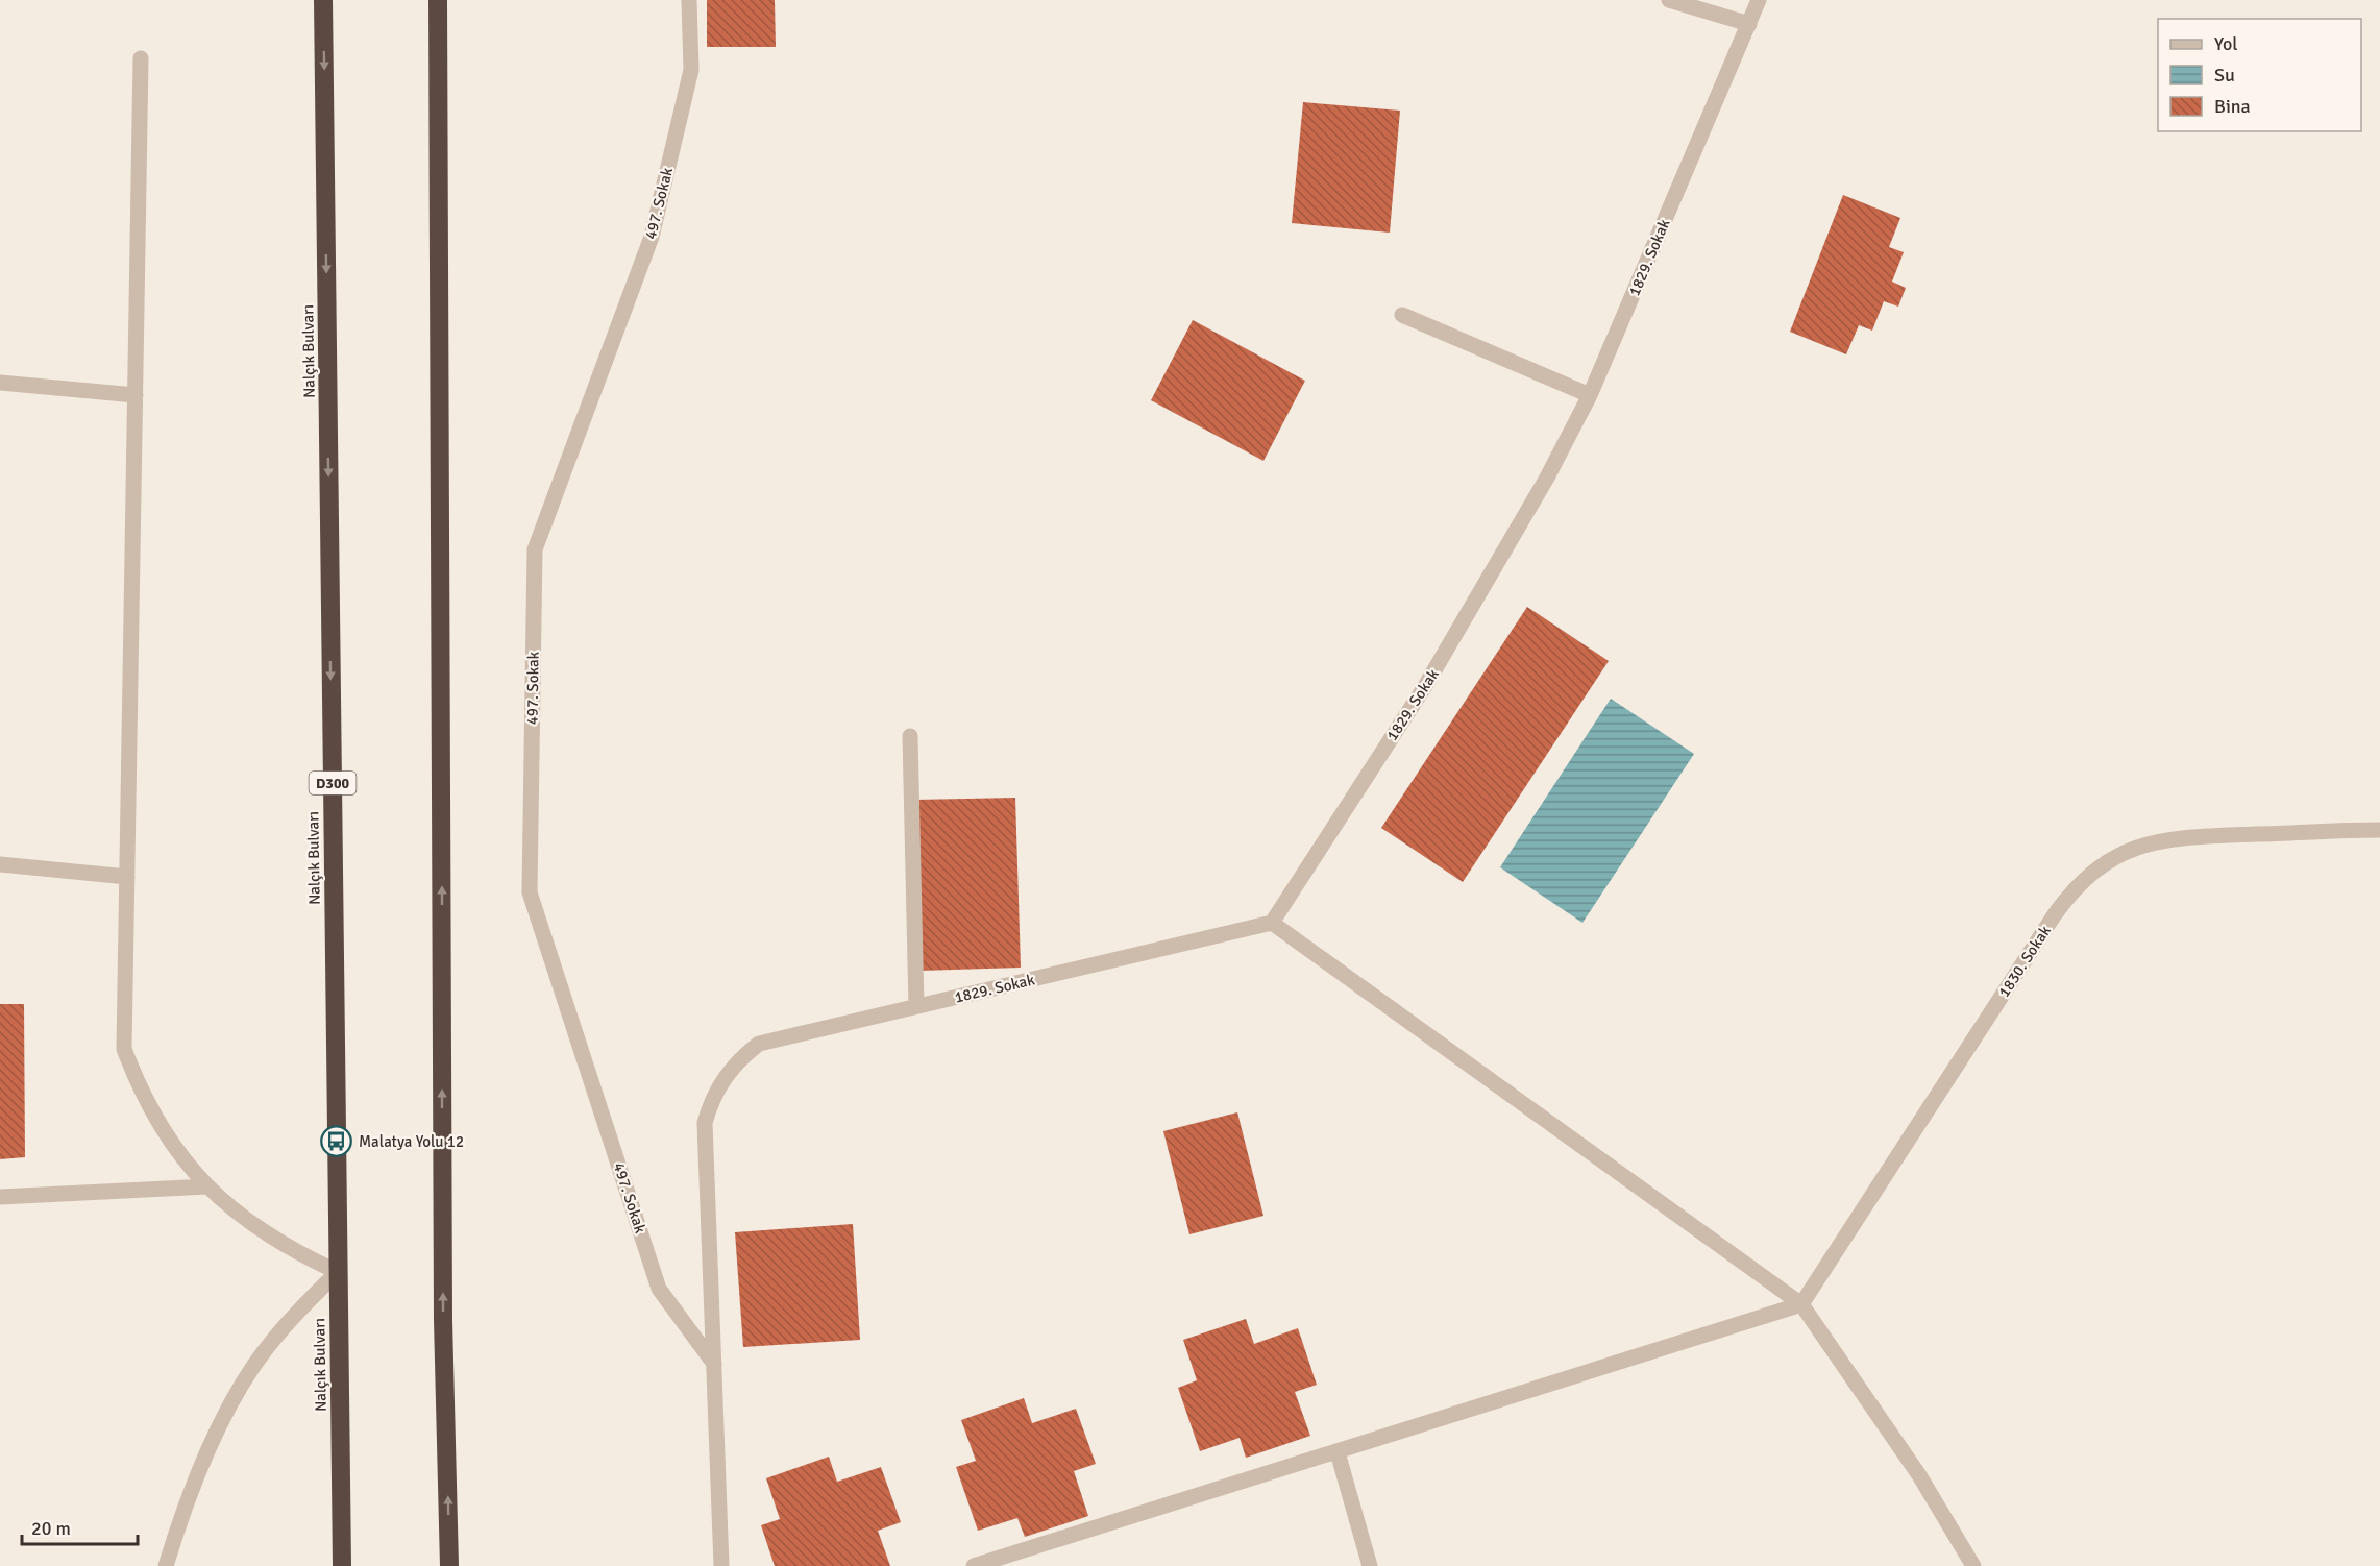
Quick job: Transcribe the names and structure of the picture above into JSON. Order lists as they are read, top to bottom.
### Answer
{
  "streets": {
    "highway": ["Nalçık Bulvarı", "D300"],
    "street": ["497. Sokak", "1829. Sokak", "1830. Sokak"]
  },
  "crossings": [
    ["497. Sokak", "1829. Sokak"]
  ],
  "places": {
    "bus stop": ["Malatya Yolu 12"]
  },
  "legend": ["Yol", "Su", "Bina"],
  "scale_bar": "20 m"
}
